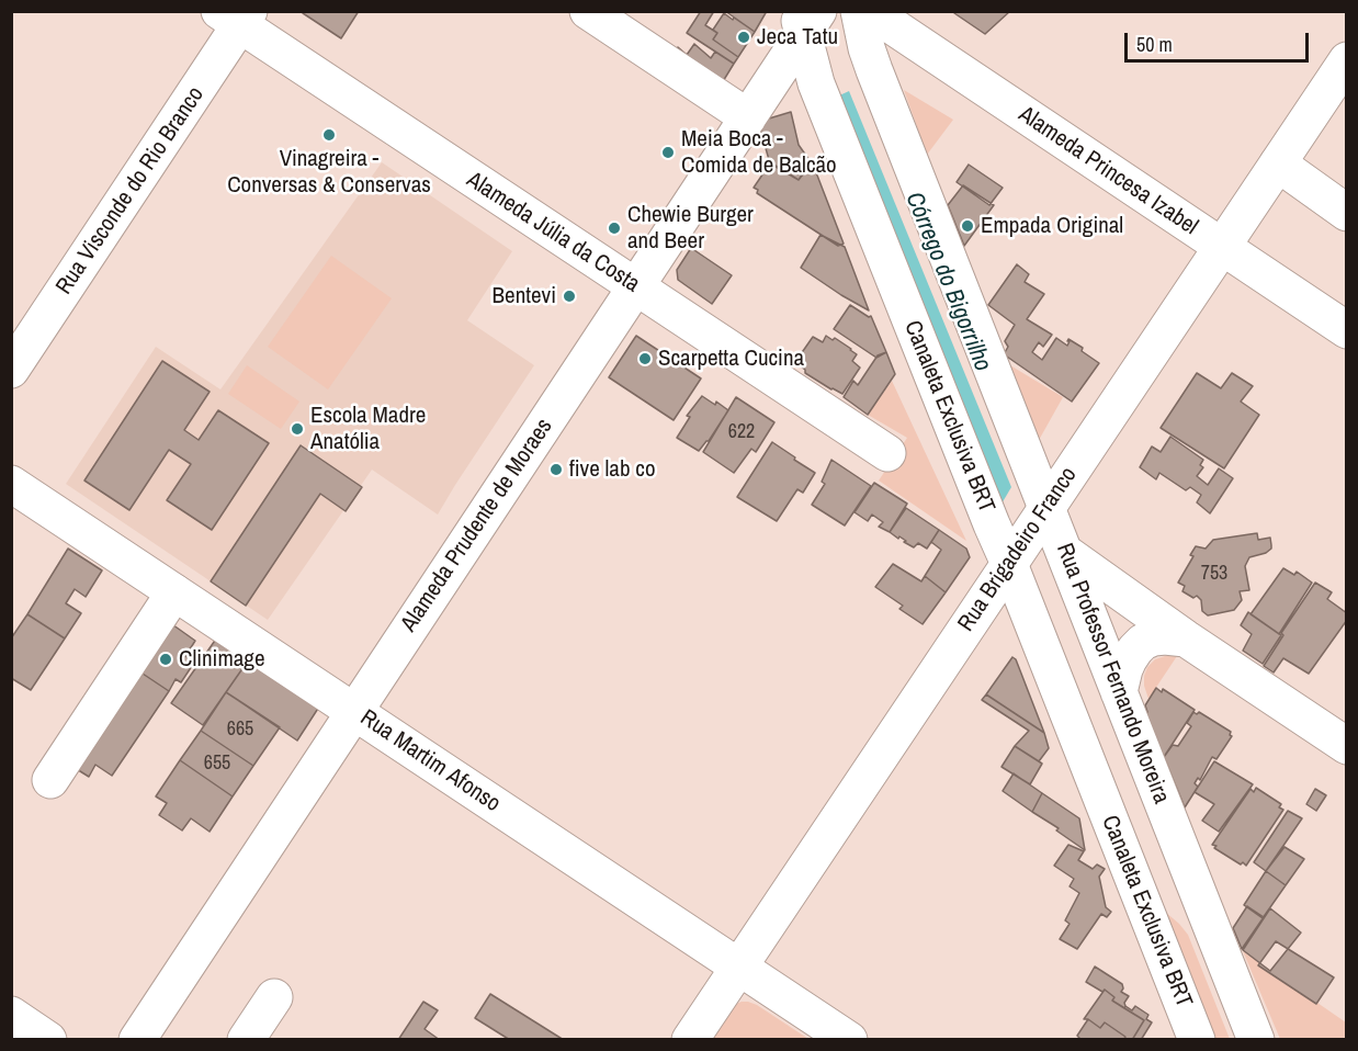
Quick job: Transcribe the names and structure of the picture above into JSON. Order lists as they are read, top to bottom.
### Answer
{
  "streets": {
    "street": [
      "Alameda Princesa Izabel",
      "Rua Visconde do Rio Branco",
      "Alameda Júlia da Costa",
      "Canaleta Exclusiva BRT",
      "Alameda Prudente de Moraes",
      "Rua Brigadeiro Franco",
      "Rua Professor Fernando Moreira",
      "Rua Martim Afonso"
    ]
  },
  "crossings": [
    ["Alameda Princesa Izabel", "Rua Brigadeiro Franco"],
    ["Rua Visconde do Rio Branco", "Alameda Júlia da Costa"],
    ["Alameda Júlia da Costa", "Alameda Prudente de Moraes"],
    ["Canaleta Exclusiva BRT", "Alameda Prudente de Moraes"],
    ["Canaleta Exclusiva BRT", "Rua Brigadeiro Franco"],
    ["Alameda Prudente de Moraes", "Rua Martim Afonso"],
    ["Rua Brigadeiro Franco", "Rua Professor Fernando Moreira"],
    ["Rua Brigadeiro Franco", "Rua Martim Afonso"]
  ],
  "water": ["Córrego do Bigorrilho"],
  "places": [
    "Jeca Tatu",
    "Vinagreira - Conversas & Conservas",
    "Meia Boca - Comida de Balcão",
    "Empada Original",
    "Chewie Burger and Beer",
    "Bentevi",
    "Scarpetta Cucina",
    "Escola Madre Anatólia",
    "five lab co",
    "Clinimage"
  ],
  "house_numbers": [
    "622",
    "753",
    "665",
    "655"
  ],
  "scale_bar": "50 m"
}
